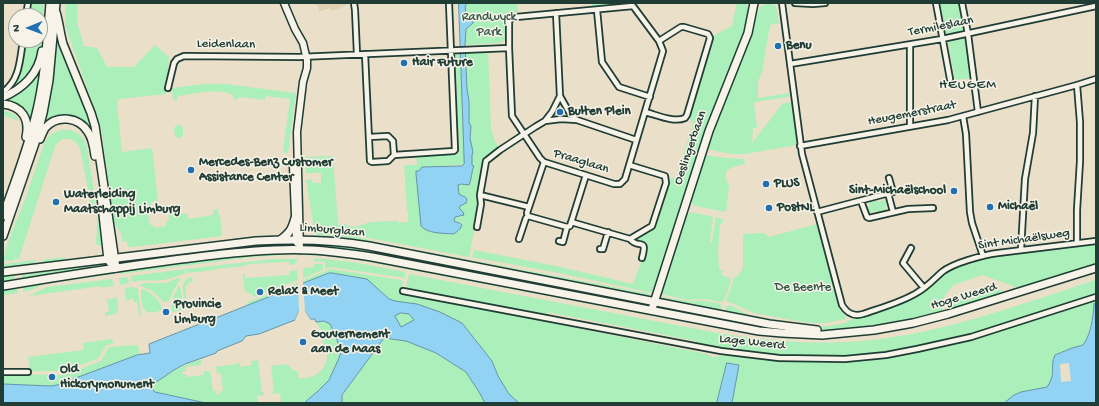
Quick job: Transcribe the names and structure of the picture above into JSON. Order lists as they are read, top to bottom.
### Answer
{
  "streets": {
    "main road": ["Oeslingerbaan", "Limburglaan", "Hoge Weerd"],
    "street": [
      "Termileslaan",
      "Leidenlaan",
      "Heugemerstraat",
      "Praaglaan",
      "Sint Michaëlsweg",
      "Lage Weerd"
    ]
  },
  "crossings": [
    ["Leidenlaan", "Praaglaan"],
    ["Oeslingerbaan", "Limburglaan"],
    ["Oeslingerbaan", "Hoge Weerd"],
    ["Limburglaan", "Hoge Weerd"]
  ],
  "districts": ["HEUGEM"],
  "parks": ["Randwyck Park", "De Beente"],
  "places": [
    "Benu",
    "Hair Future",
    "Bulten Plein",
    "Mercedes-Benz Customer Assistance Center",
    "PLUS",
    "Sint-Michaëlschool",
    "Waterleiding Maatschappij Limburg",
    "Michaël",
    "PostNL",
    "Relax & Meet",
    "Provincie Limburg",
    "Gouvernement aan de Maas",
    "Old Hickorymonument"
  ],
  "north": "left"
}
